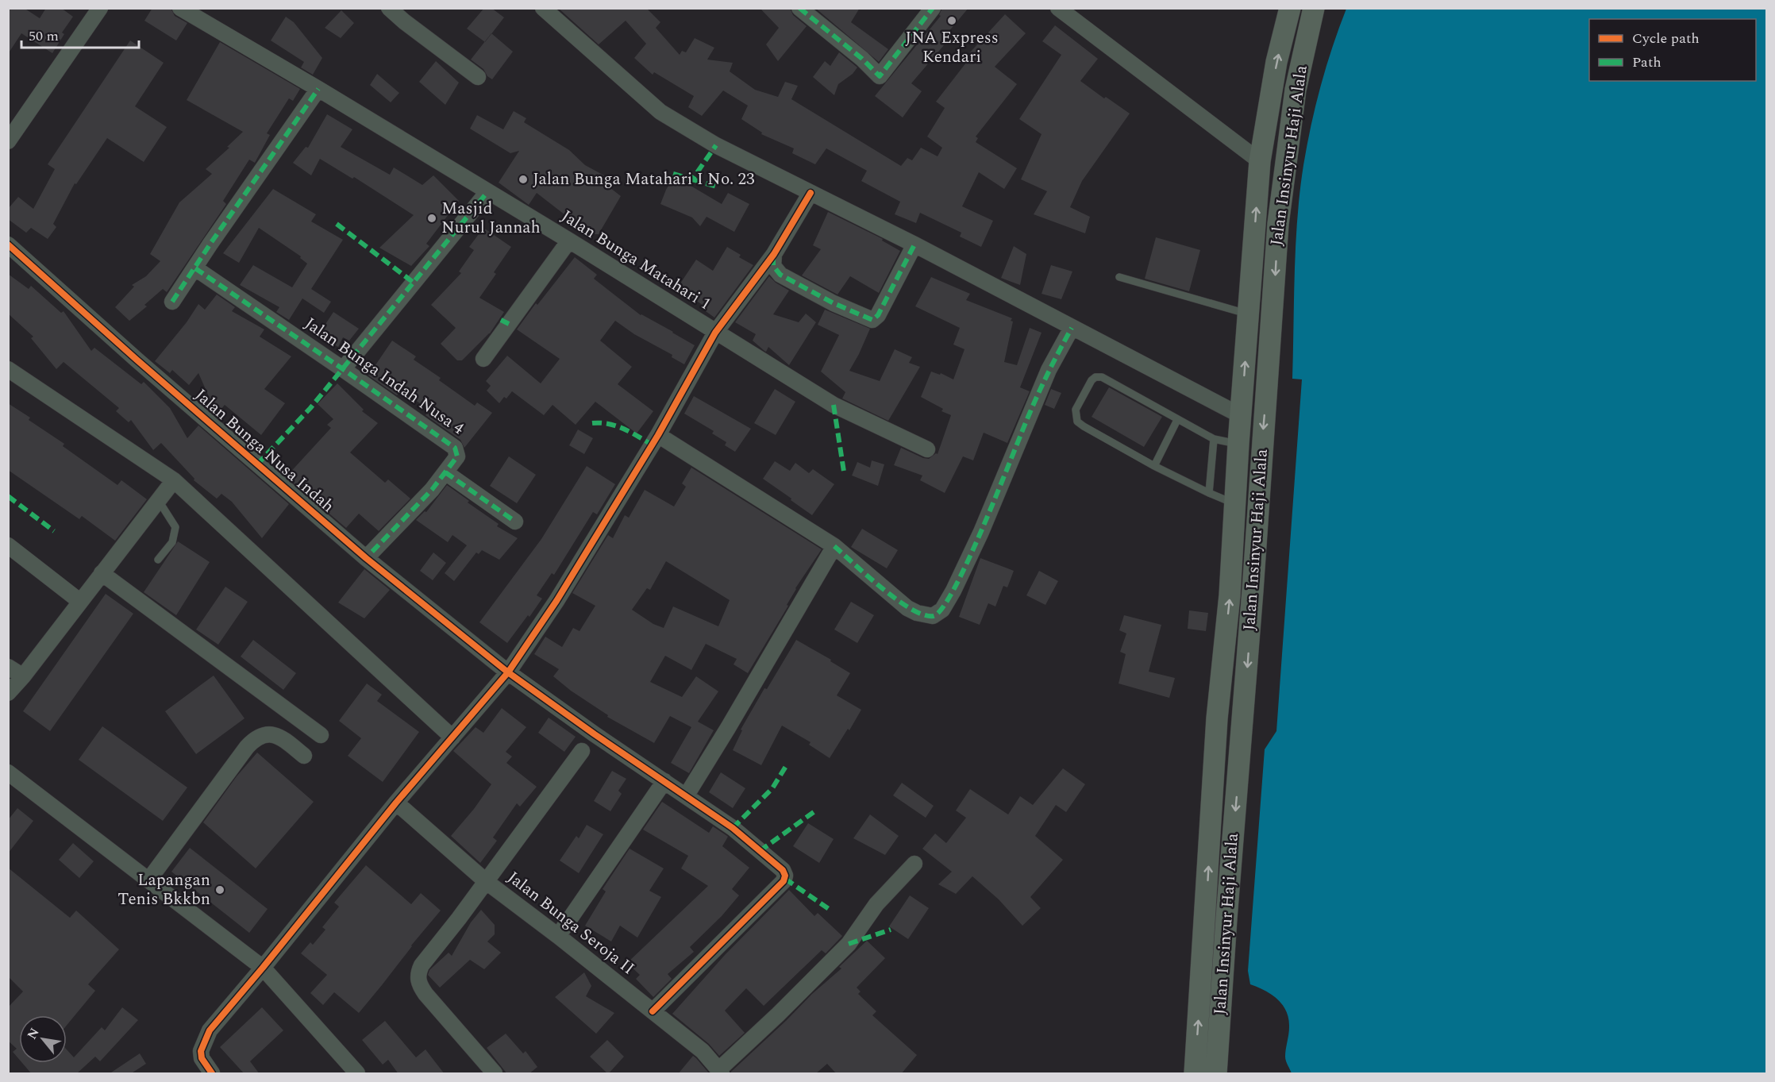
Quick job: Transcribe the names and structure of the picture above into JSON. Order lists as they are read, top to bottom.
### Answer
{
  "streets": {
    "main road": ["Jalan Insinyur Haji Alala"],
    "street": [
      "Jalan Bunga Matahari 1",
      "Jalan Bunga Indah Nusa 4",
      "Jalan Bunga Nusa Indah",
      "Jalan Bunga Seroja II"
    ]
  },
  "crossings": [
    ["Jalan Bunga Indah Nusa 4", "Jalan Bunga Nusa Indah"],
    ["Jalan Bunga Nusa Indah", "Jalan Bunga Seroja II"]
  ],
  "places": [
    "JNA Express Kendari",
    "Jalan Bunga Matahari I No. 23",
    "Masjid Nurul Jannah",
    "Lapangan Tenis Bkkbn"
  ],
  "legend": ["Cycle path", "Path"],
  "scale_bar": "50 m",
  "north": "top left"
}
